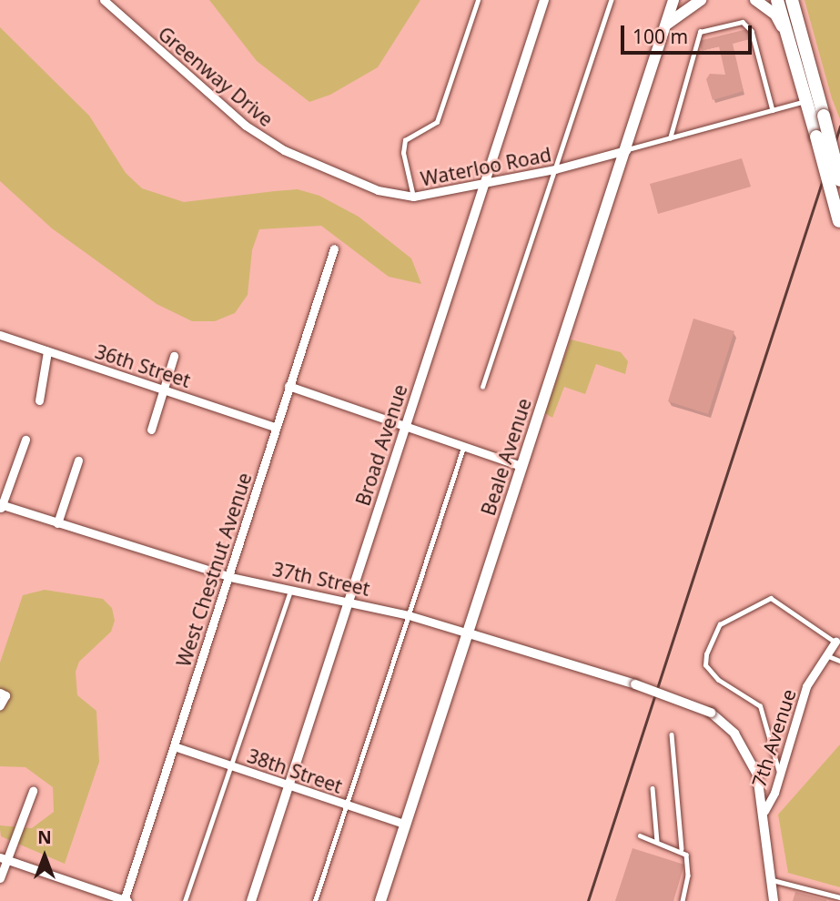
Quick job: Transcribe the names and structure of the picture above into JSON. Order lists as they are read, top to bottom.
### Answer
{
  "streets": {
    "main road": ["Beale Avenue"],
    "street": [
      "Greenway Drive",
      "Waterloo Road",
      "36th Street",
      "Broad Avenue",
      "West Chestnut Avenue",
      "37th Street",
      "7th Avenue",
      "38th Street"
    ]
  },
  "crossings": [
    ["Greenway Drive", "Waterloo Road"],
    ["Waterloo Road", "Broad Avenue"],
    ["Waterloo Road", "Beale Avenue"],
    ["36th Street", "West Chestnut Avenue"],
    ["Broad Avenue", "37th Street"],
    ["Broad Avenue", "38th Street"],
    ["Beale Avenue", "37th Street"],
    ["Beale Avenue", "38th Street"],
    ["West Chestnut Avenue", "37th Street"],
    ["West Chestnut Avenue", "38th Street"],
    ["37th Street", "7th Avenue"]
  ],
  "scale_bar": "100 m",
  "north": "top"
}
